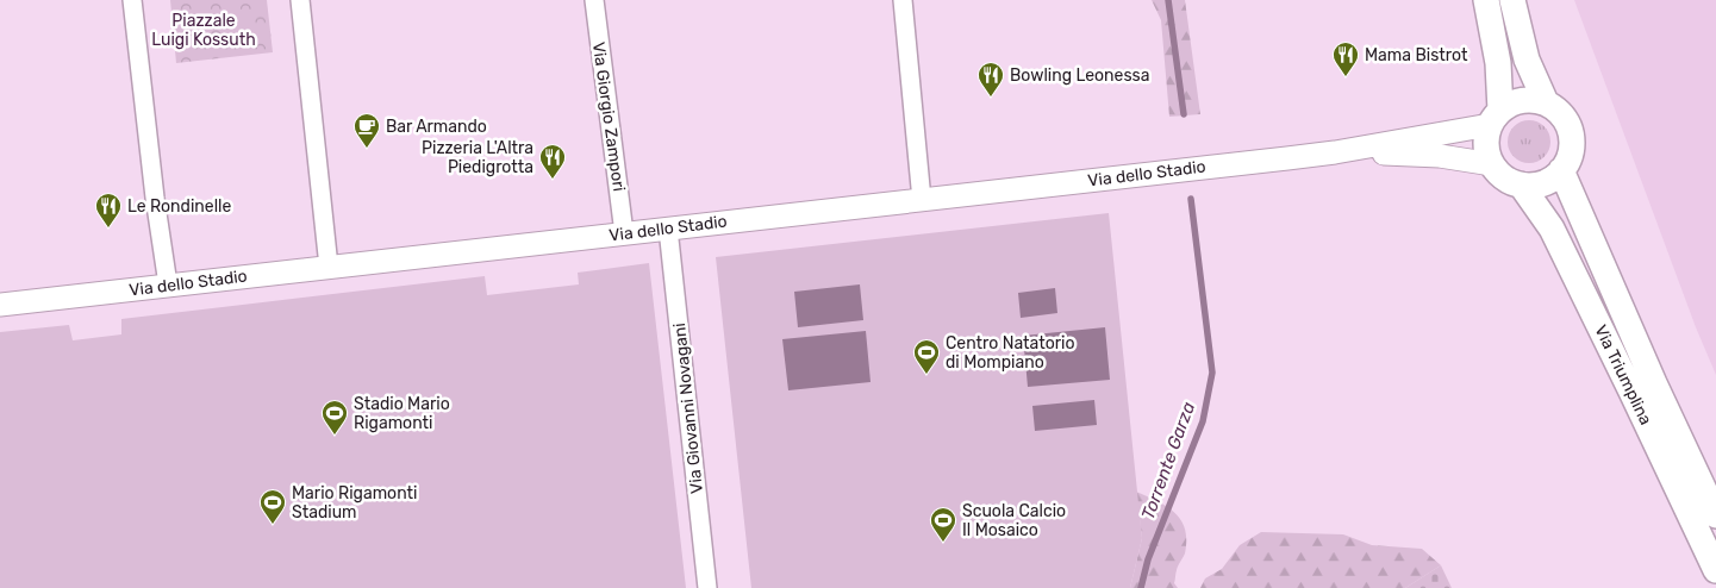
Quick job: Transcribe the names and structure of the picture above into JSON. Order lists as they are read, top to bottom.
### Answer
{
  "streets": {
    "main road": ["Via Triumplina"],
    "street": ["Via Giorgio Zampori", "Via dello Stadio", "Via Giovanni Novagani"]
  },
  "crossings": [
    ["Via Giorgio Zampori", "Via dello Stadio"],
    ["Via dello Stadio", "Via Triumplina"],
    ["Via dello Stadio", "Via Giovanni Novagani"]
  ],
  "water": ["Torrente Garza"],
  "parks": ["Piazzale Luigi Kossuth"],
  "places": {
    "restaurant": [
      "Mama Bistrot",
      "Bowling Leonessa",
      "Pizzeria L'Altra Piedigrotta",
      "Le Rondinelle"
    ],
    "cafe": ["Bar Armando"],
    "sports": [
      "Centro Natatorio di Mompiano",
      "Stadio Mario Rigamonti",
      "Mario Rigamonti Stadium",
      "Scuola Calcio Il Mosaico"
    ]
  }
}
